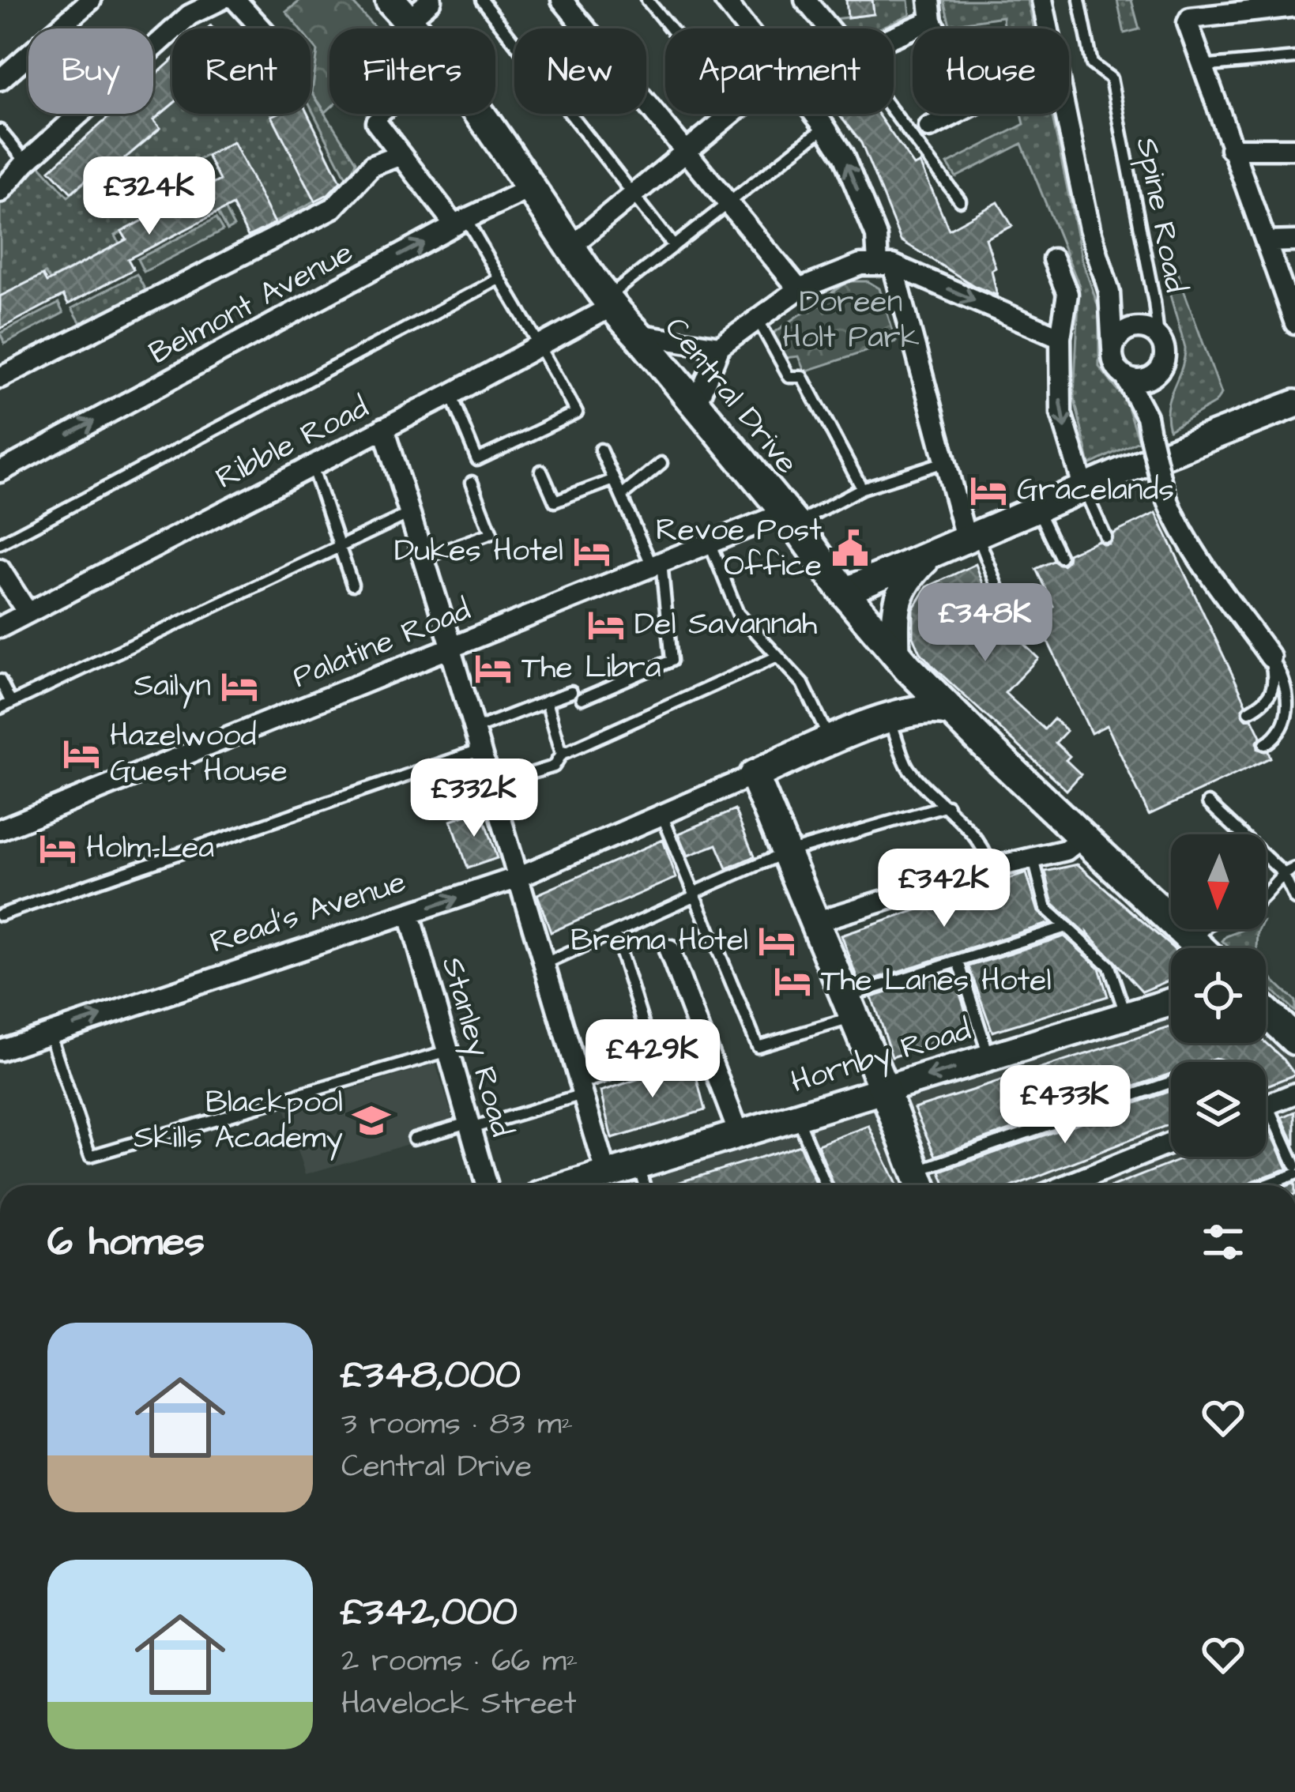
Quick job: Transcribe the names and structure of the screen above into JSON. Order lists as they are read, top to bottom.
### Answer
{
  "streets": {
    "main road": ["Central Drive", "Read's Avenue", "Hornby Road"],
    "street": [
      "Belmont Avenue",
      "Ribble Road",
      "Palatine Road",
      "Stanley Road"
    ],
    "lane": ["Spine Road"]
  },
  "crossings": [
    ["Belmont Avenue", "Central Drive"],
    ["Central Drive", "Ribble Road"],
    ["Central Drive", "Palatine Road"],
    ["Central Drive", "Read's Avenue"],
    ["Read's Avenue", "Stanley Road"]
  ],
  "one_way": ["Read's Avenue"],
  "parks": ["Doreen Holt Park"],
  "places": {
    "hotel": [
      "Gracelands",
      "Dukes Hotel",
      "Del Savannah",
      "The Libra",
      "Sailyn",
      "Hazelwood Guest House",
      "Holm-Lea",
      "Brema Hotel",
      "The Lanes Hotel"
    ],
    "public building": ["Revoe Post Office"],
    "school or university": ["Blackpool Skills Academy"]
  },
  "north": "bottom",
  "page": {
    "chip": [
      "Buy",
      "Rent",
      "Filters",
      "New",
      "Apartment",
      "House"
    ],
    "price": [
      "£324K",
      "£348K",
      "£332K",
      "£342K",
      "£429K",
      "£433K"
    ],
    "heading": "6 homes",
    "list": [
      {
        "name": "£348,000",
        "note": "3 rooms · 83 m² · Central Drive"
      },
      {
        "name": "£342,000",
        "note": "2 rooms · 66 m² · Havelock Street"
      }
    ]
  }
}
